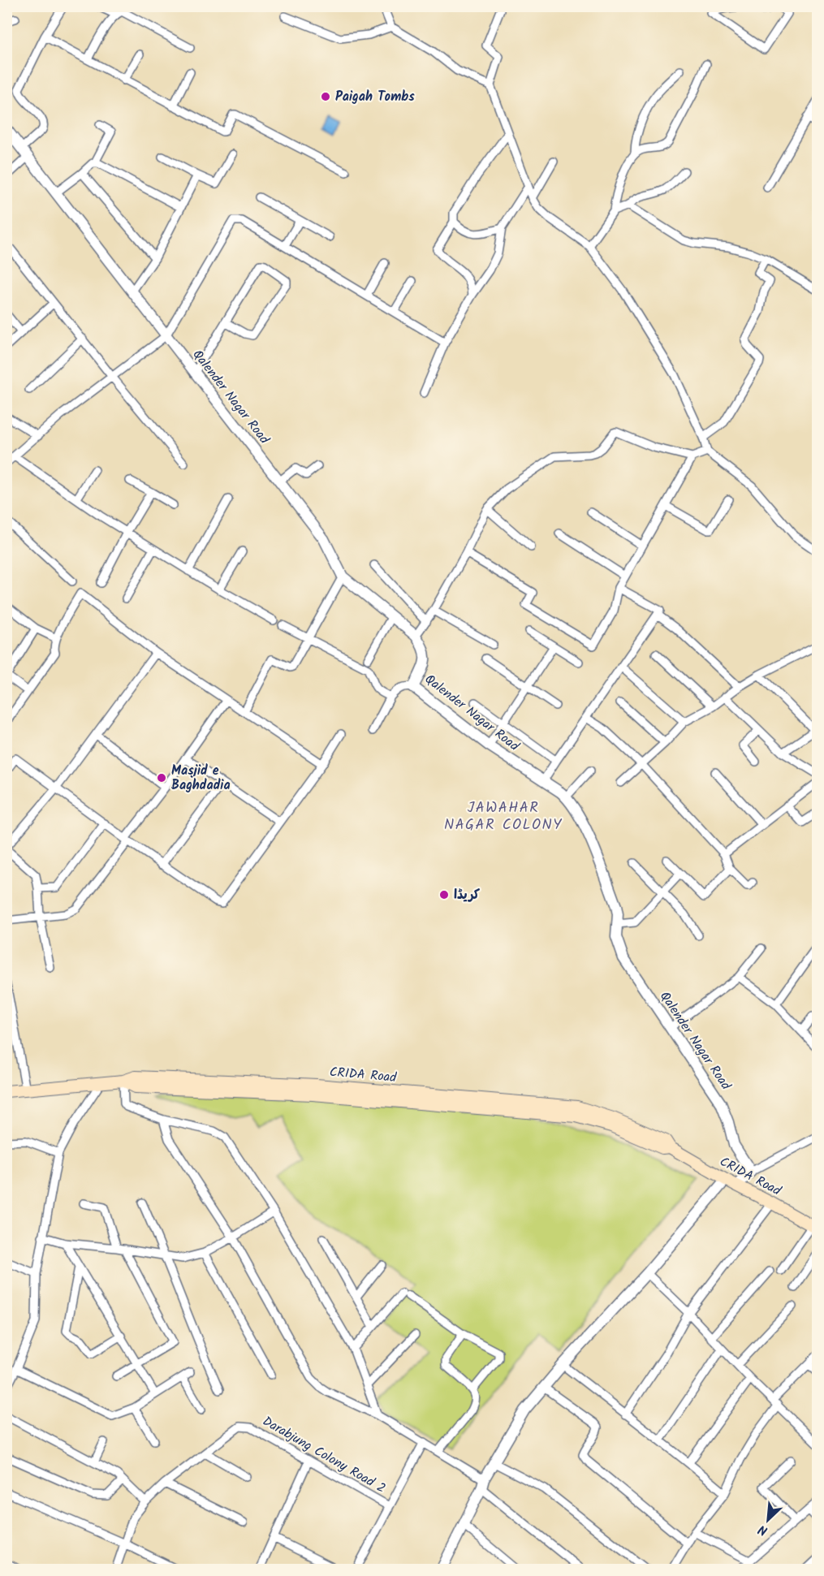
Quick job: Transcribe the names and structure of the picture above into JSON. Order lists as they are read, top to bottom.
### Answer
{
  "streets": {
    "main road": ["CRIDA Road"],
    "street": ["Qalender Nagar Road", "Darabjung Colony Road 2"]
  },
  "districts": ["JAWAHAR NAGAR COLONY"],
  "places": ["Paigah Tombs", "Masjid e Baghdadia", "کریڈا"],
  "north": "bottom left"
}
